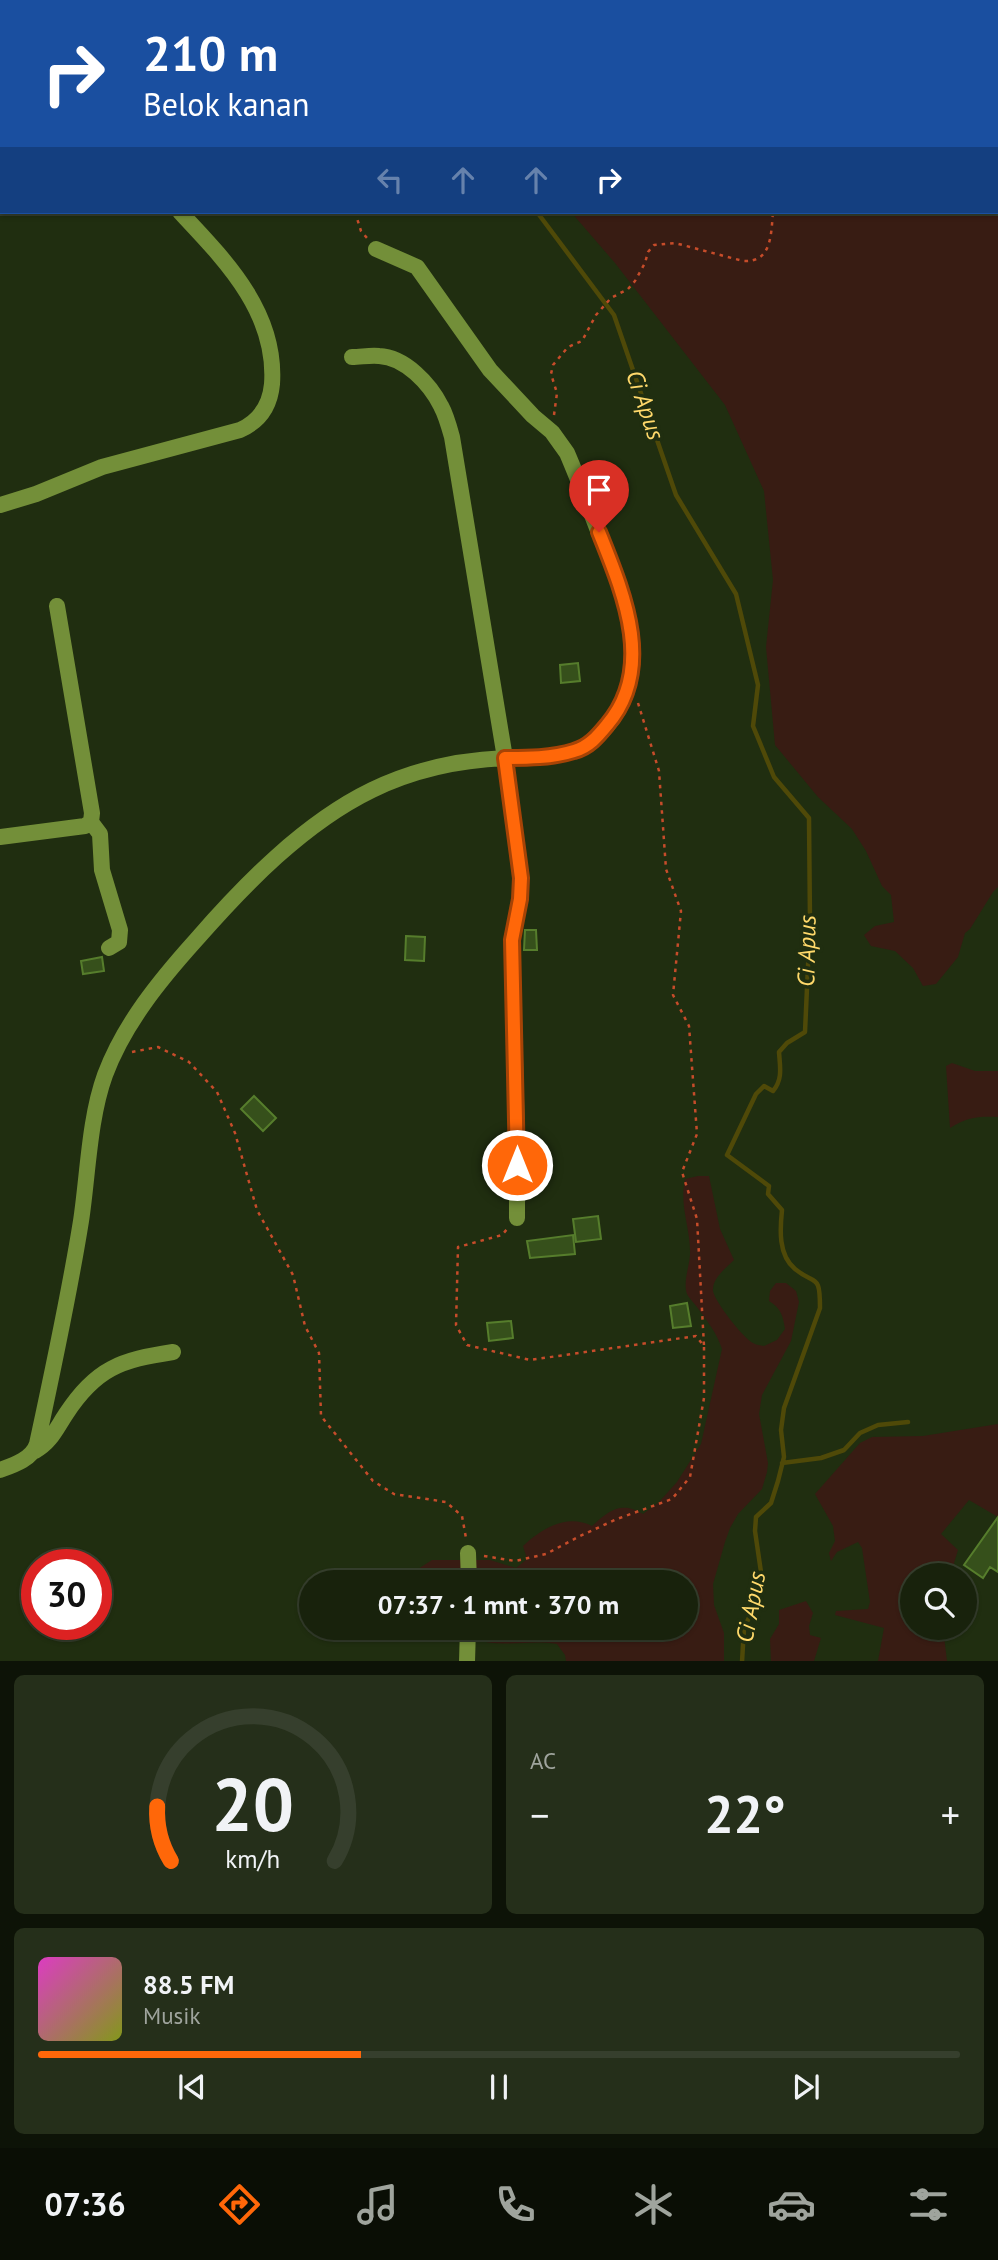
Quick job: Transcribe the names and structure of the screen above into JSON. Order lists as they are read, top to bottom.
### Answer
{
  "water": ["Ci Apus"],
  "page": {
    "turn": ["210 m", "Belok kanan"],
    "limit": "30",
    "trip": "07:37 · 1 mnt · 370 m",
    "tile": "AC",
    "heat": ["−", "22°", "+"],
    "song": ["88.5 FM", "Musik"],
    "tabs": "07:36",
    "gauge": ["20", "km/h"]
  }
}
